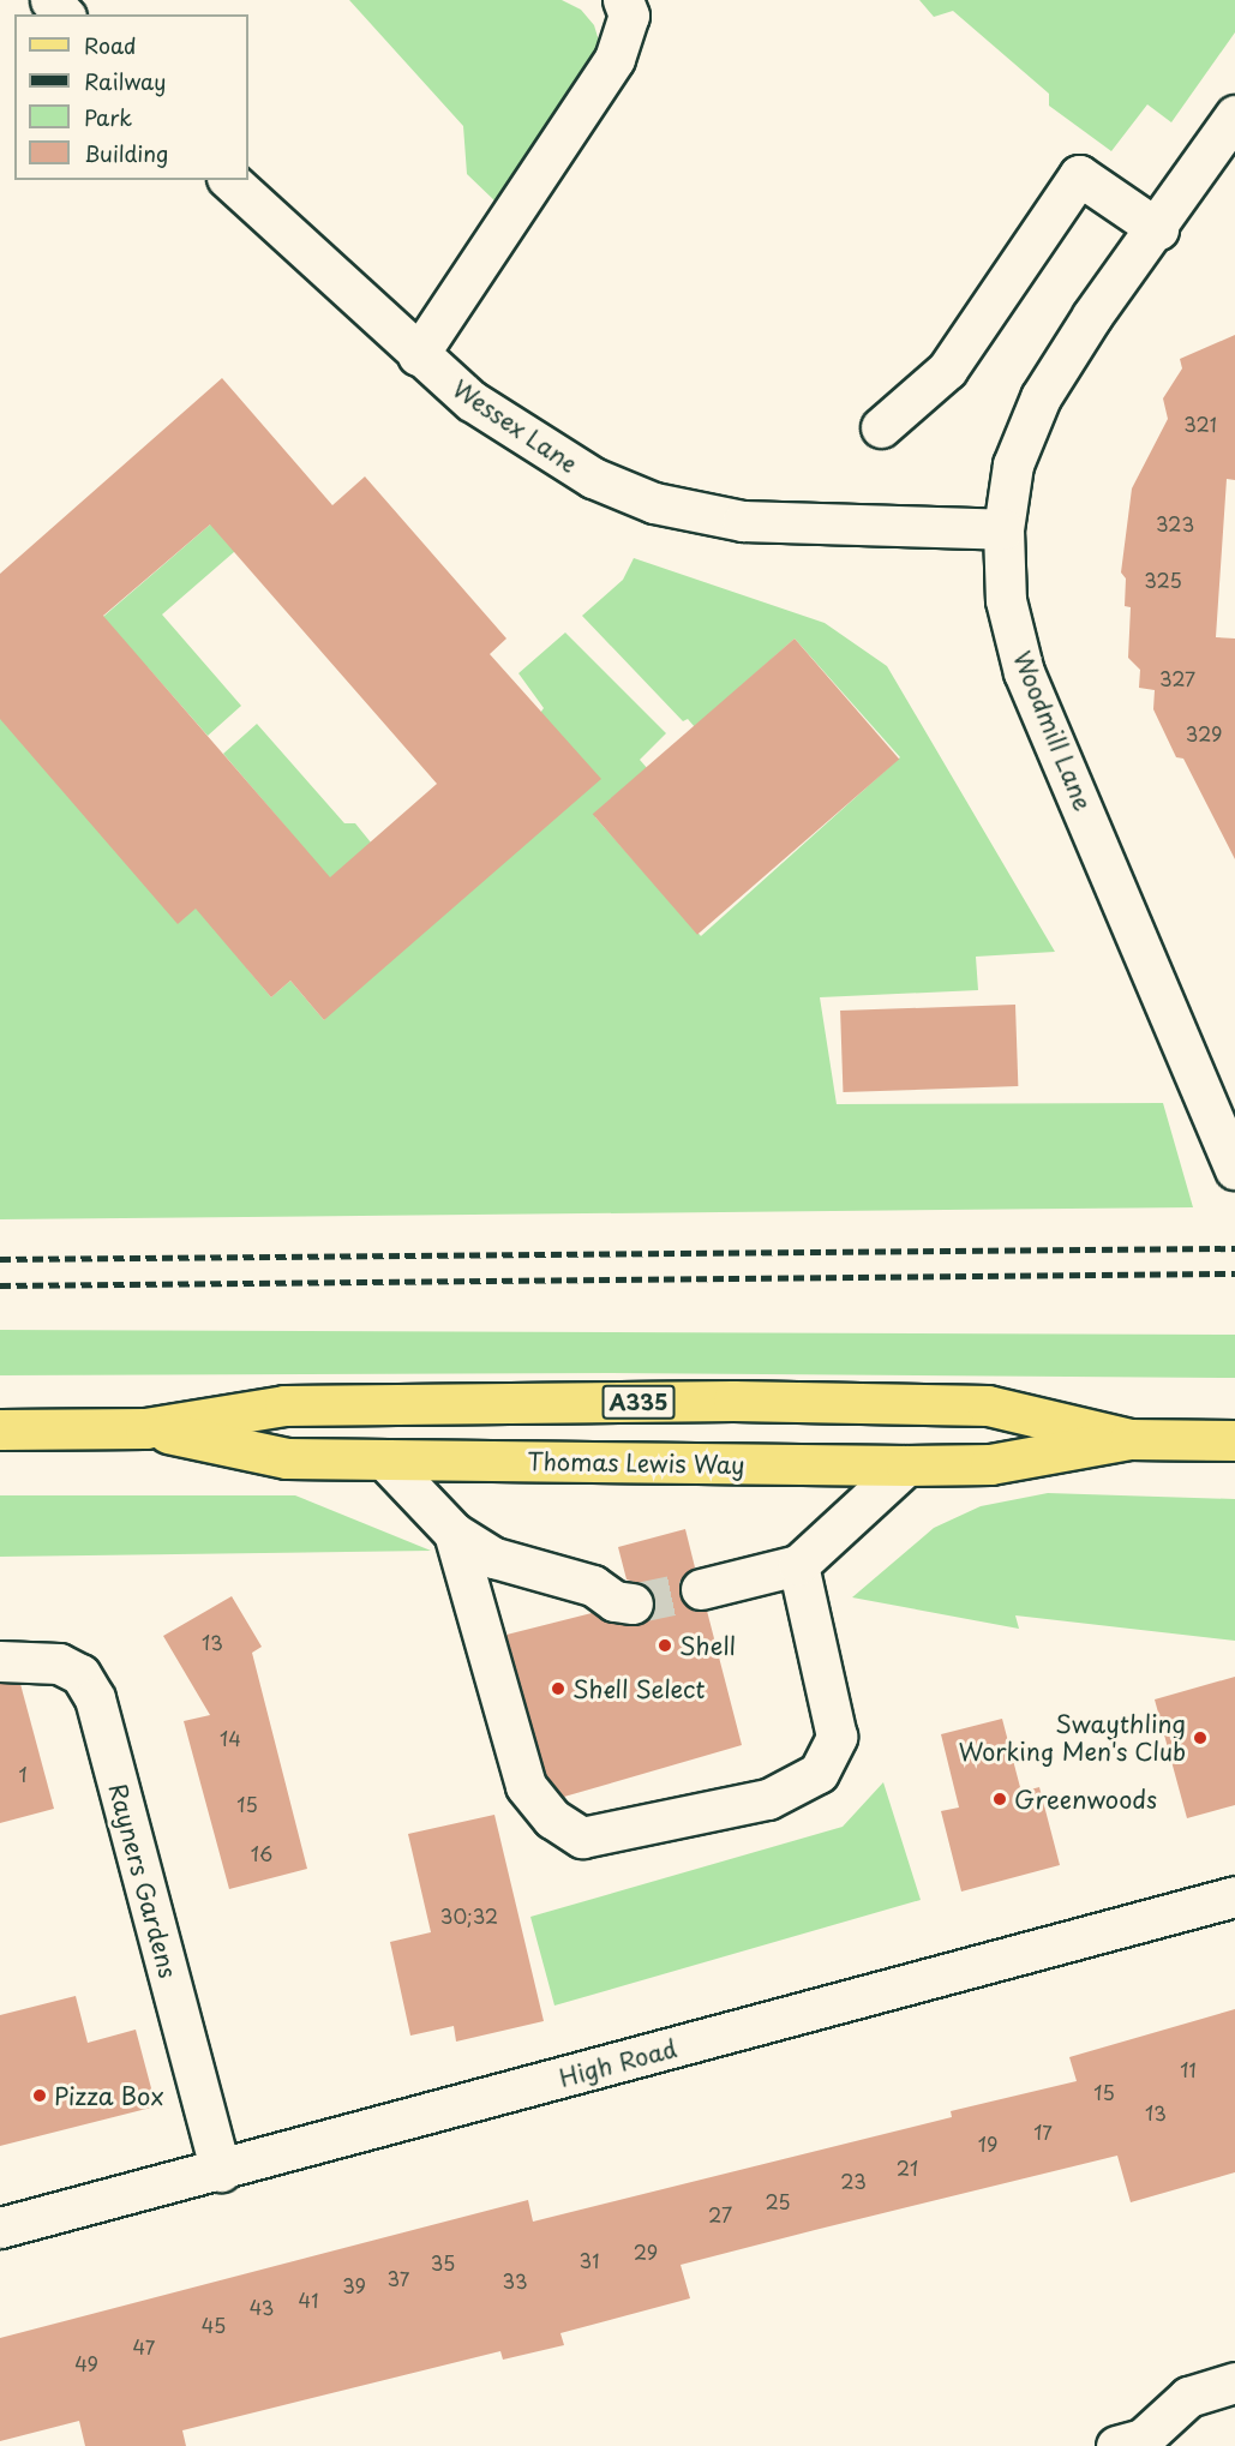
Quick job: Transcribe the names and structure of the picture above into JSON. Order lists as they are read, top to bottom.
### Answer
{
  "streets": {
    "main road": ["A335", "Thomas Lewis Way"],
    "street": [
      "Wessex Lane",
      "Woodmill Lane",
      "Rayners Gardens",
      "High Road"
    ]
  },
  "crossings": [
    ["Wessex Lane", "Woodmill Lane"],
    ["Rayners Gardens", "High Road"]
  ],
  "places": [
    "Shell",
    "Shell Select",
    "Swaythling Working Men's Club",
    "Greenwoods",
    "Pizza Box"
  ],
  "house_numbers": [
    "321",
    "323",
    "325",
    "327",
    "329",
    "13",
    "14",
    "1",
    "15",
    "16",
    "30;32",
    "11",
    "15",
    "13",
    "17",
    "19",
    "21",
    "23",
    "25",
    "27",
    "29",
    "31",
    "35",
    "37",
    "33",
    "39",
    "41",
    "43",
    "45",
    "47",
    "49"
  ],
  "legend": [
    "Road",
    "Railway",
    "Park",
    "Building"
  ]
}
